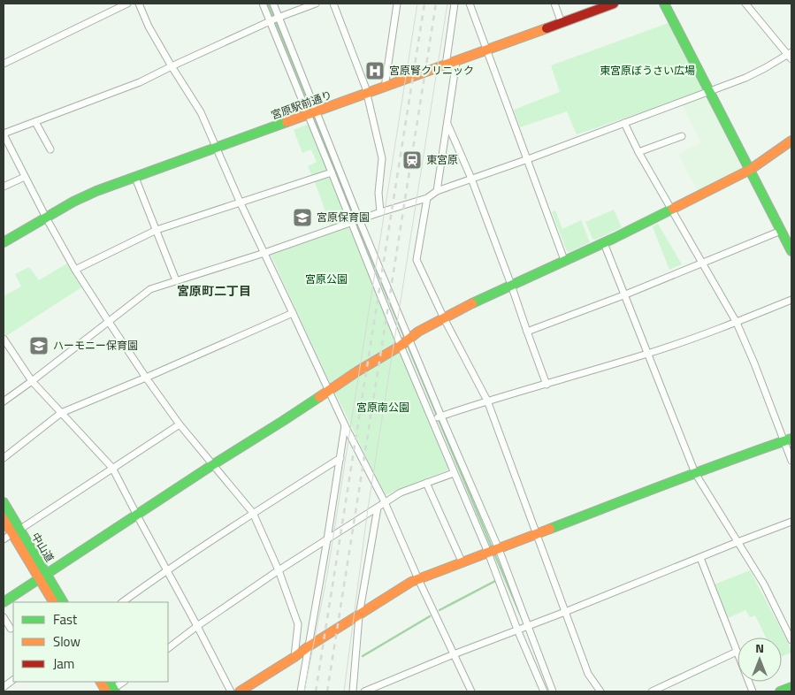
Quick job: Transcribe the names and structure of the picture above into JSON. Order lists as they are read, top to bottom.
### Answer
{
  "streets": {
    "main road": ["宮原駅前通り", "中山道"]
  },
  "districts": ["宮原町二丁目"],
  "parks": ["東宮原ぼうさい広場", "宮原公園", "宮原南公園"],
  "places": {
    "hospital": ["宮原腎クリニック"],
    "station": ["東宮原"],
    "school or university": ["宮原保育園", "ハーモニー保育園"]
  },
  "legend": ["Fast", "Slow", "Jam"],
  "north": "top"
}
